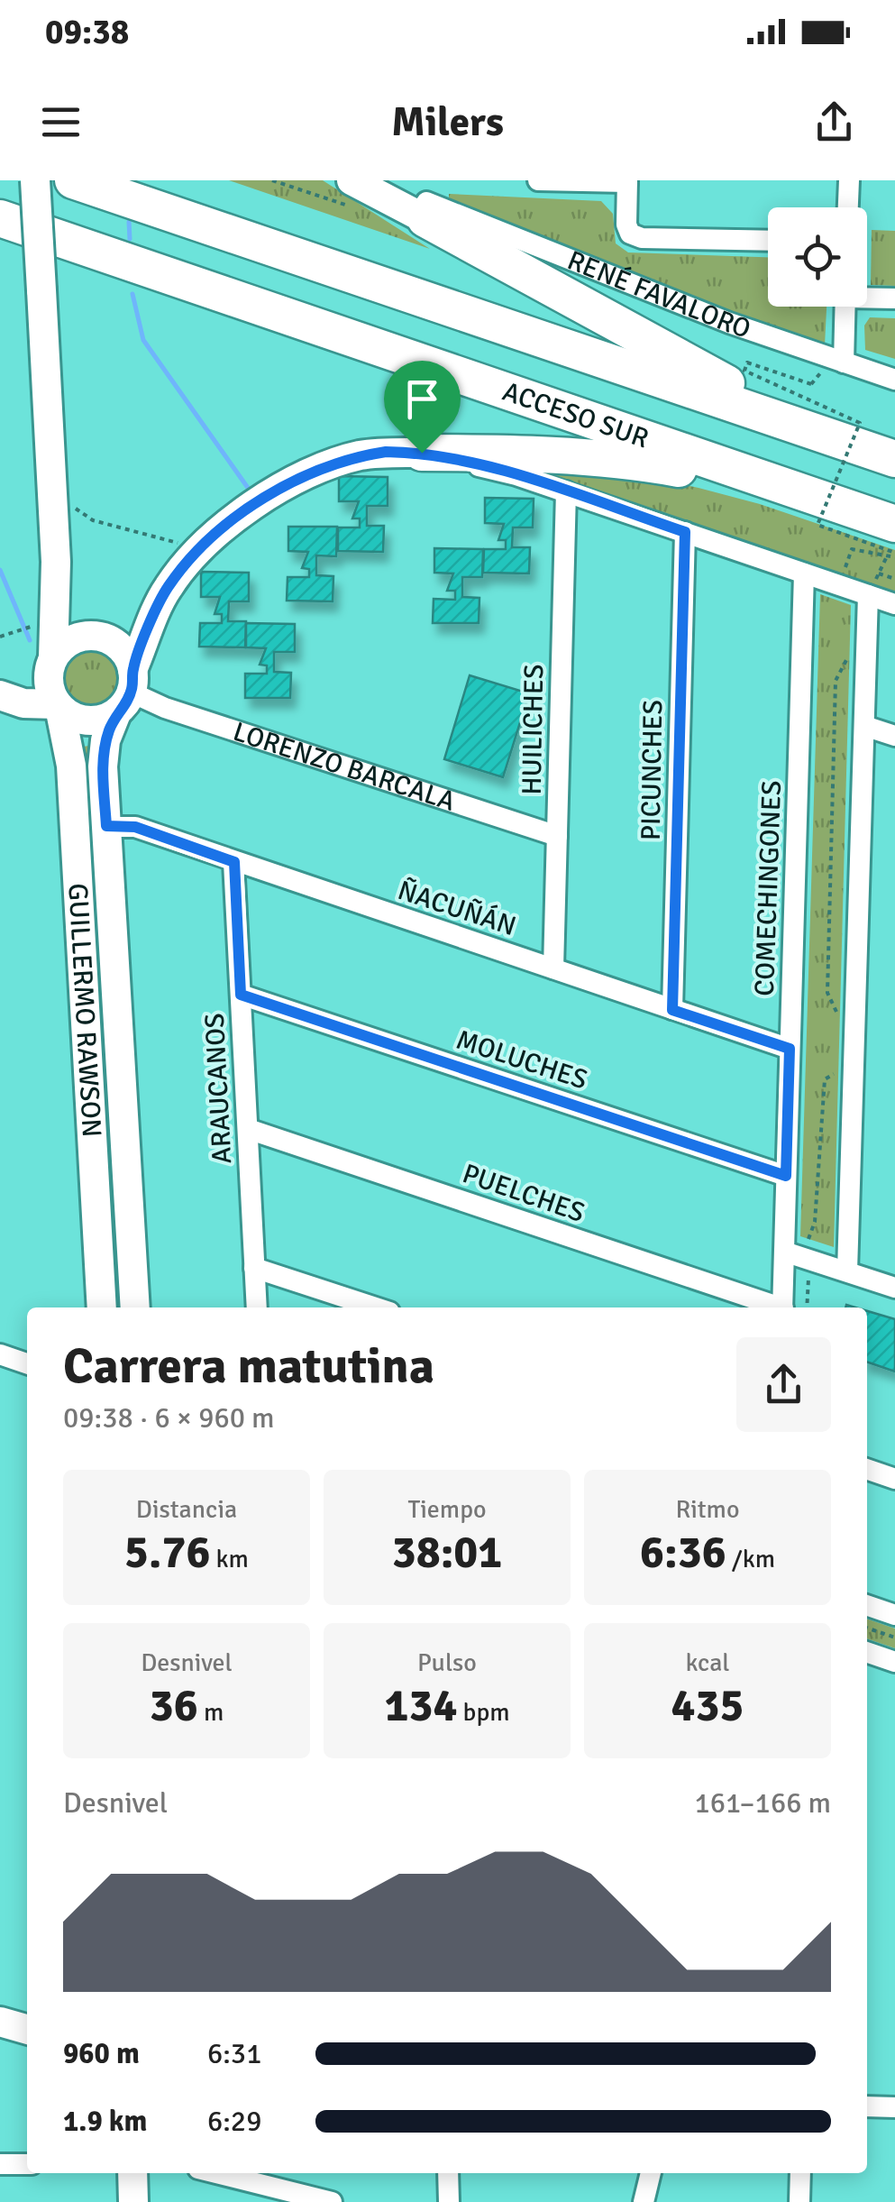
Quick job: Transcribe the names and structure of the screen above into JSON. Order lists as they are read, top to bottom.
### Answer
{
  "streets": {
    "highway": ["ACCESO SUR"],
    "main road": ["RENÉ FAVALORO", "GUILLERMO RAWSON"],
    "street": [
      "HUILICHES",
      "LORENZO BARCALA",
      "PICUNCHES",
      "COMECHINGONES",
      "ÑACUÑÁN",
      "MOLUCHES",
      "ARAUCANOS",
      "PUELCHES"
    ]
  },
  "crossings": [
    ["HUILICHES", "LORENZO BARCALA"],
    ["HUILICHES", "ÑACUÑÁN"],
    ["LORENZO BARCALA", "GUILLERMO RAWSON"],
    ["PICUNCHES", "ÑACUÑÁN"],
    ["COMECHINGONES", "ÑACUÑÁN"],
    ["COMECHINGONES", "MOLUCHES"],
    ["ÑACUÑÁN", "GUILLERMO RAWSON"],
    ["ÑACUÑÁN", "ARAUCANOS"],
    ["MOLUCHES", "ARAUCANOS"],
    ["ARAUCANOS", "PUELCHES"]
  ],
  "page": {
    "status": "09:38",
    "header": "Milers",
    "heading": ["Carrera matutina", "09:38 · 6 × 960 m"],
    "stats": [
      ["Distancia", "5.76 km"],
      ["Tiempo", "38:01"],
      ["Ritmo", "6:36 /km"],
      ["Desnivel", "36 m"],
      ["Pulso", "134 bpm"],
      ["kcal", "435"]
    ],
    "chart": ["Desnivel", "161–166 m"],
    "list": [
      {
        "name": "960 m",
        "note": "6:31"
      },
      {
        "name": "1.9 km",
        "note": "6:29"
      }
    ]
  }
}
